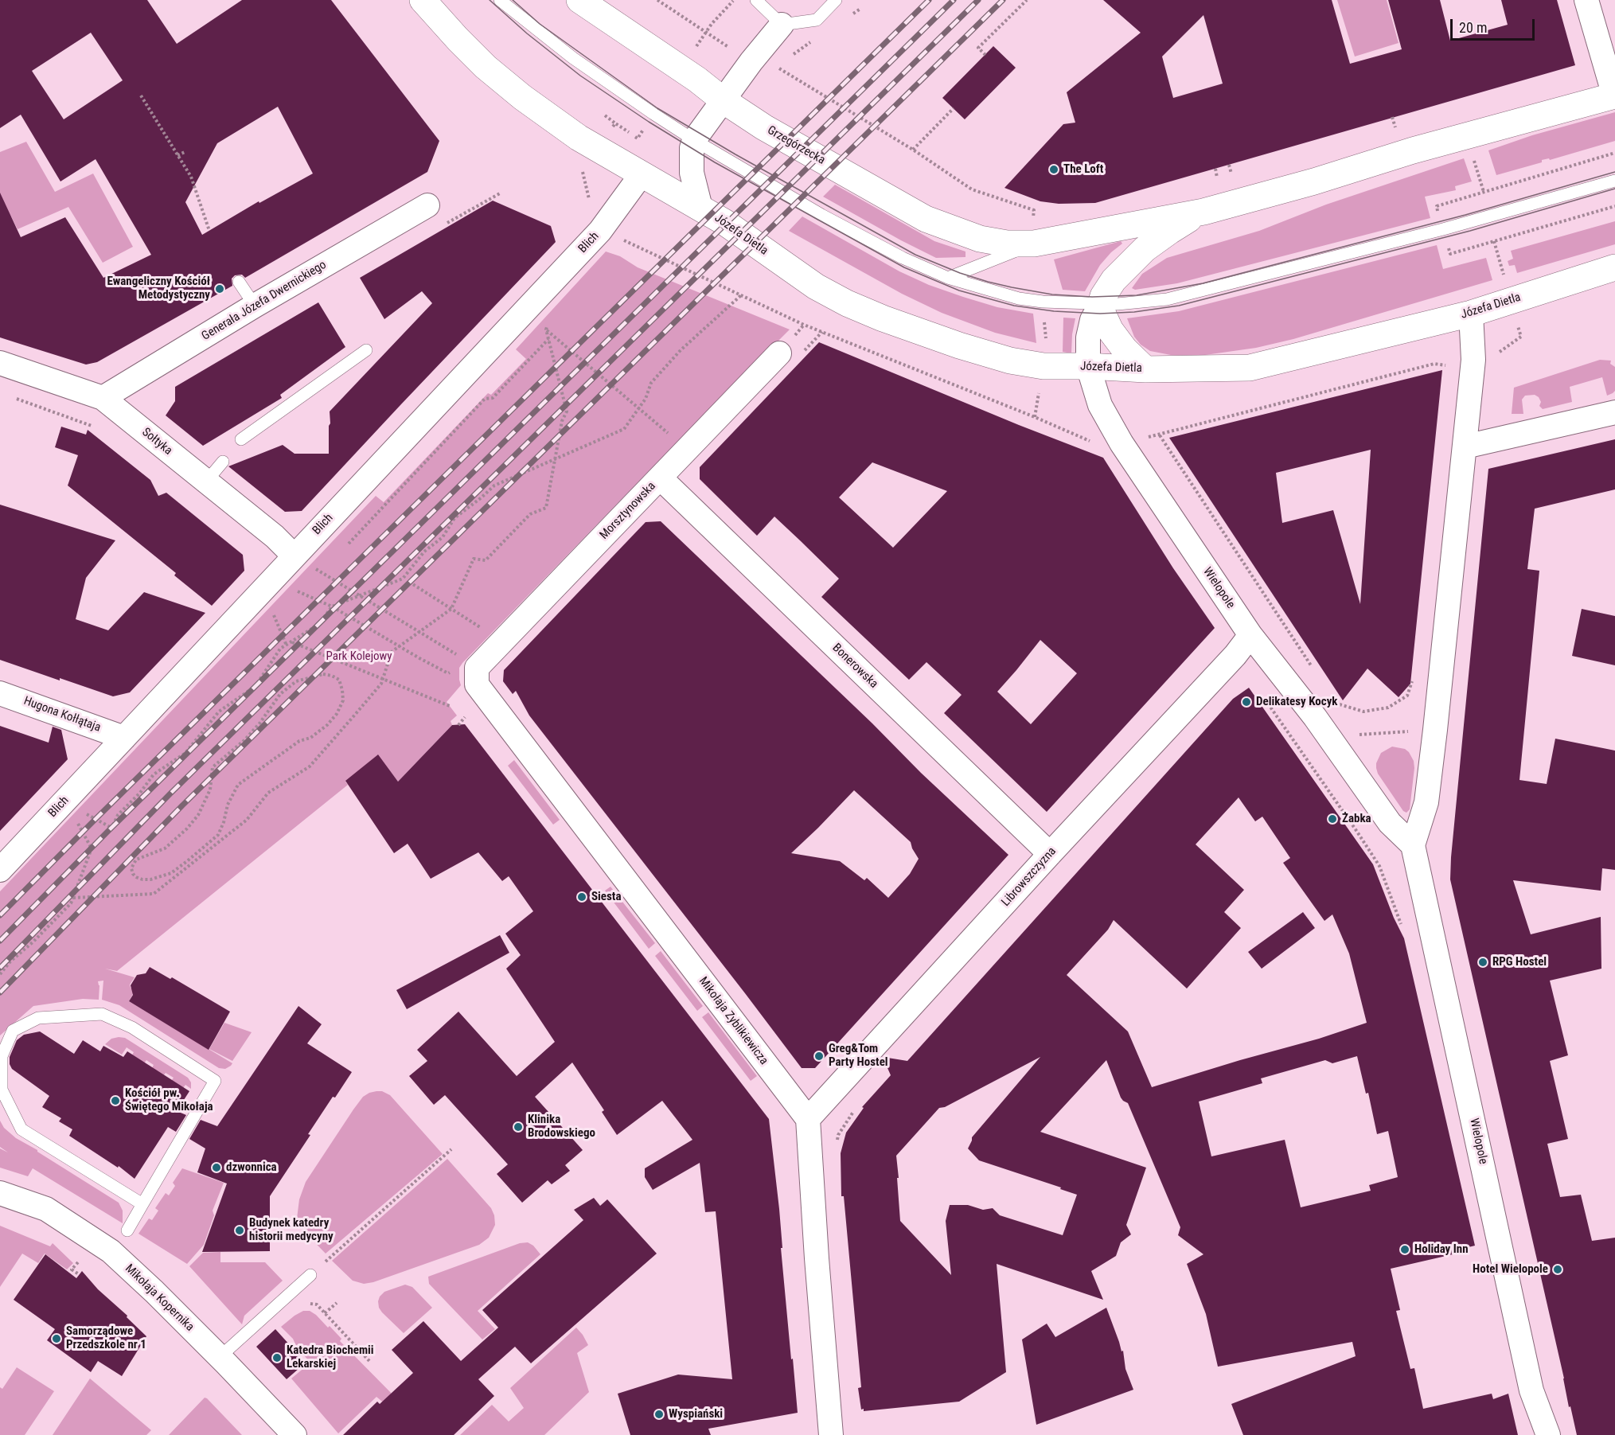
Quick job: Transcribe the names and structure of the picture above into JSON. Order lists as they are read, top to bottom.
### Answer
{
  "streets": {
    "street": [
      "Grzegórzecka",
      "Józefa Dietla",
      "Blich",
      "Generała Józefa Dwernickiego",
      "Sołtyka",
      "Morsztynowska",
      "Wielopole",
      "Bonerowska",
      "Hugona Kołłątaja",
      "Librowszczyzna",
      "Mikołaja Zyblikiewicza",
      "Mikołaja Kopernika"
    ]
  },
  "crossings": [
    ["Józefa Dietla", "Blich"],
    ["Józefa Dietla", "Wielopole"],
    ["Blich", "Sołtyka"],
    ["Blich", "Hugona Kołłątaja"],
    ["Generała Józefa Dwernickiego", "Sołtyka"],
    ["Morsztynowska", "Bonerowska"],
    ["Morsztynowska", "Mikołaja Zyblikiewicza"],
    ["Wielopole", "Librowszczyzna"],
    ["Bonerowska", "Librowszczyzna"],
    ["Librowszczyzna", "Mikołaja Zyblikiewicza"]
  ],
  "parks": ["Park Kolejowy"],
  "places": [
    "The Loft",
    "Ewangeliczny Kościół Metodystyczny",
    "Delikatesy Kocyk",
    "Żabka",
    "Siesta",
    "RPG Hostel",
    "Greg&Tom Party Hostel",
    "Kościół pw. Świętego Mikołaja",
    "Klinika Brodowskiego",
    "dzwonnica",
    "Budynek katedry historii medycyny",
    "Holiday Inn",
    "Hotel Wielopole",
    "Samorządowe Przedszkole nr 1",
    "Katedra Biochemii Lekarskiej",
    "Wyspiański"
  ],
  "scale_bar": "20 m"
}
